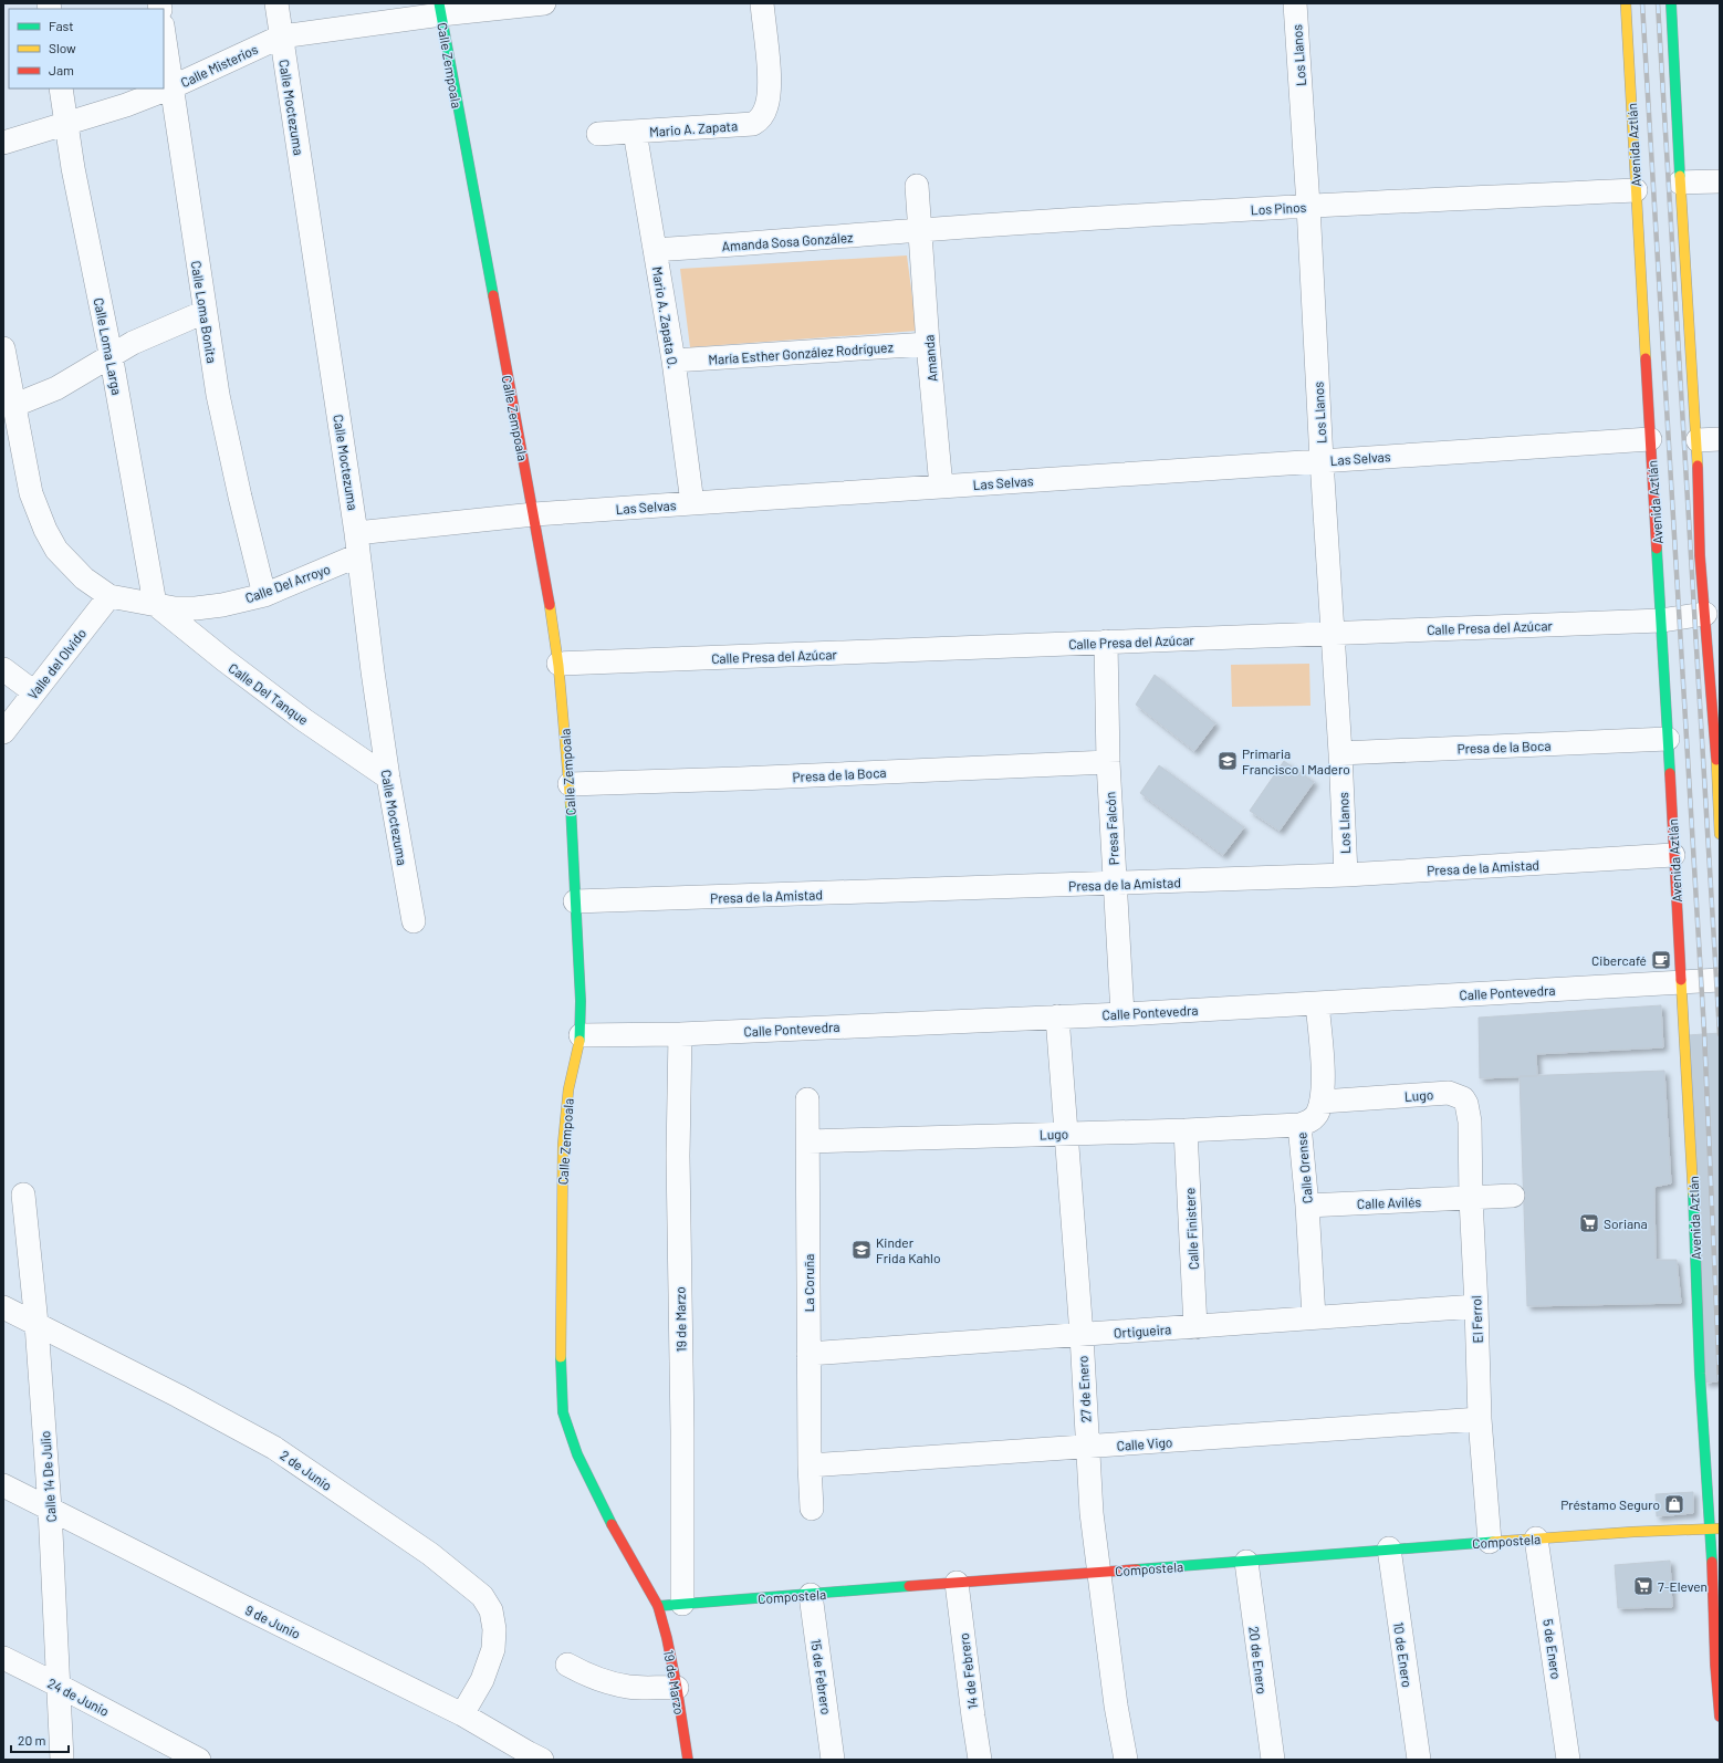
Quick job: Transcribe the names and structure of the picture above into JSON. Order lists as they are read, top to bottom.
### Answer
{
  "streets": {
    "street": [
      "Los Llanos",
      "Calle Misterios",
      "Calle Zempoala",
      "Calle Moctezuma",
      "Mario A. Zapata",
      "Avenida Aztlán",
      "Los Pinos",
      "Amanda Sosa González",
      "Calle Loma Bonita",
      "Mario A. Zapata O.",
      "Calle Loma Larga",
      "María Esther González Rodríguez",
      "Amanda",
      "Las Selvas",
      "Calle Del Arroyo",
      "Calle Presa del Azúcar",
      "Valle del Olvido",
      "Calle Del Tanque",
      "Presa de la Boca",
      "Presa Falcón",
      "Presa de la Amistad",
      "Calle Pontevedra",
      "Lugo",
      "Calle Orense",
      "Calle Avilés",
      "Calle Finistere",
      "La Coruña",
      "19 de Marzo",
      "El Ferrol",
      "Ortigueira",
      "27 de Enero",
      "Calle Vigo",
      "2 de Junio",
      "Calle 14 De Julio",
      "Compostela",
      "9 de Junio",
      "5 de Enero",
      "10 de Enero",
      "20 de Enero",
      "14 de Febrero",
      "15 de Febrero",
      "24 de Junio"
    ]
  },
  "crossings": [
    ["Los Llanos", "Los Pinos"],
    ["Los Llanos", "Las Selvas"],
    ["Los Llanos", "Calle Presa del Azúcar"],
    ["Los Llanos", "Presa de la Boca"],
    ["Los Llanos", "Presa de la Amistad"],
    ["Calle Misterios", "Calle Zempoala"],
    ["Calle Misterios", "Calle Moctezuma"],
    ["Calle Misterios", "Calle Loma Bonita"],
    ["Calle Misterios", "Calle Loma Larga"],
    ["Calle Zempoala", "Las Selvas"],
    ["Calle Zempoala", "Calle Presa del Azúcar"],
    ["Calle Zempoala", "Presa de la Boca"],
    ["Calle Zempoala", "Presa de la Amistad"],
    ["Calle Zempoala", "Calle Pontevedra"],
    ["Calle Zempoala", "19 de Marzo"],
    ["Calle Zempoala", "Compostela"],
    ["Calle Moctezuma", "Las Selvas"],
    ["Calle Moctezuma", "Calle Del Arroyo"],
    ["Calle Moctezuma", "Calle Del Tanque"],
    ["Mario A. Zapata", "Mario A. Zapata O."],
    ["Avenida Aztlán", "Los Pinos"],
    ["Avenida Aztlán", "Las Selvas"],
    ["Avenida Aztlán", "Calle Presa del Azúcar"],
    ["Avenida Aztlán", "Presa de la Boca"],
    ["Avenida Aztlán", "Presa de la Amistad"],
    ["Avenida Aztlán", "Calle Pontevedra"],
    ["Avenida Aztlán", "Compostela"],
    ["Los Pinos", "Amanda Sosa González"],
    ["Los Pinos", "Amanda"],
    ["Amanda Sosa González", "Mario A. Zapata O."],
    ["Amanda Sosa González", "Amanda"],
    ["Calle Loma Bonita", "Calle Del Arroyo"],
    ["Mario A. Zapata O.", "María Esther González Rodríguez"],
    ["Mario A. Zapata O.", "Las Selvas"],
    ["Calle Loma Larga", "Calle Del Arroyo"],
    ["Calle Loma Larga", "Calle Del Tanque"],
    ["María Esther González Rodríguez", "Amanda"],
    ["Amanda", "Las Selvas"],
    ["Las Selvas", "Calle Del Arroyo"],
    ["Calle Del Arroyo", "Valle del Olvido"],
    ["Calle Del Arroyo", "Calle Del Tanque"],
    ["Calle Presa del Azúcar", "Presa Falcón"],
    ["Presa de la Boca", "Presa Falcón"],
    ["Presa Falcón", "Presa de la Amistad"],
    ["Presa Falcón", "Calle Pontevedra"],
    ["Calle Pontevedra", "Calle Orense"],
    ["Calle Pontevedra", "19 de Marzo"],
    ["Calle Pontevedra", "27 de Enero"],
    ["Lugo", "Calle Orense"],
    ["Lugo", "Calle Finistere"],
    ["Lugo", "La Coruña"],
    ["Lugo", "El Ferrol"],
    ["Lugo", "27 de Enero"],
    ["Calle Orense", "Calle Avilés"],
    ["Calle Orense", "Ortigueira"],
    ["Calle Avilés", "El Ferrol"],
    ["Calle Finistere", "Ortigueira"],
    ["La Coruña", "Ortigueira"],
    ["La Coruña", "Calle Vigo"],
    ["19 de Marzo", "Compostela"],
    ["El Ferrol", "Ortigueira"],
    ["El Ferrol", "Calle Vigo"],
    ["El Ferrol", "Compostela"],
    ["Ortigueira", "27 de Enero"],
    ["27 de Enero", "Calle Vigo"],
    ["27 de Enero", "Compostela"],
    ["2 de Junio", "Calle 14 De Julio"],
    ["2 de Junio", "9 de Junio"],
    ["Calle 14 De Julio", "9 de Junio"],
    ["Calle 14 De Julio", "24 de Junio"],
    ["Compostela", "5 de Enero"],
    ["Compostela", "10 de Enero"],
    ["Compostela", "20 de Enero"],
    ["Compostela", "14 de Febrero"],
    ["Compostela", "15 de Febrero"]
  ],
  "places": {
    "school or university": ["Primaria Francisco I Madero", "Kinder Frida Kahlo"],
    "cafe": ["Cibercafé"],
    "supermarket": ["Soriana", "7-Eleven"],
    "shop": ["Préstamo Seguro"]
  },
  "legend": ["Fast", "Slow", "Jam"],
  "scale_bar": "20 m"
}
